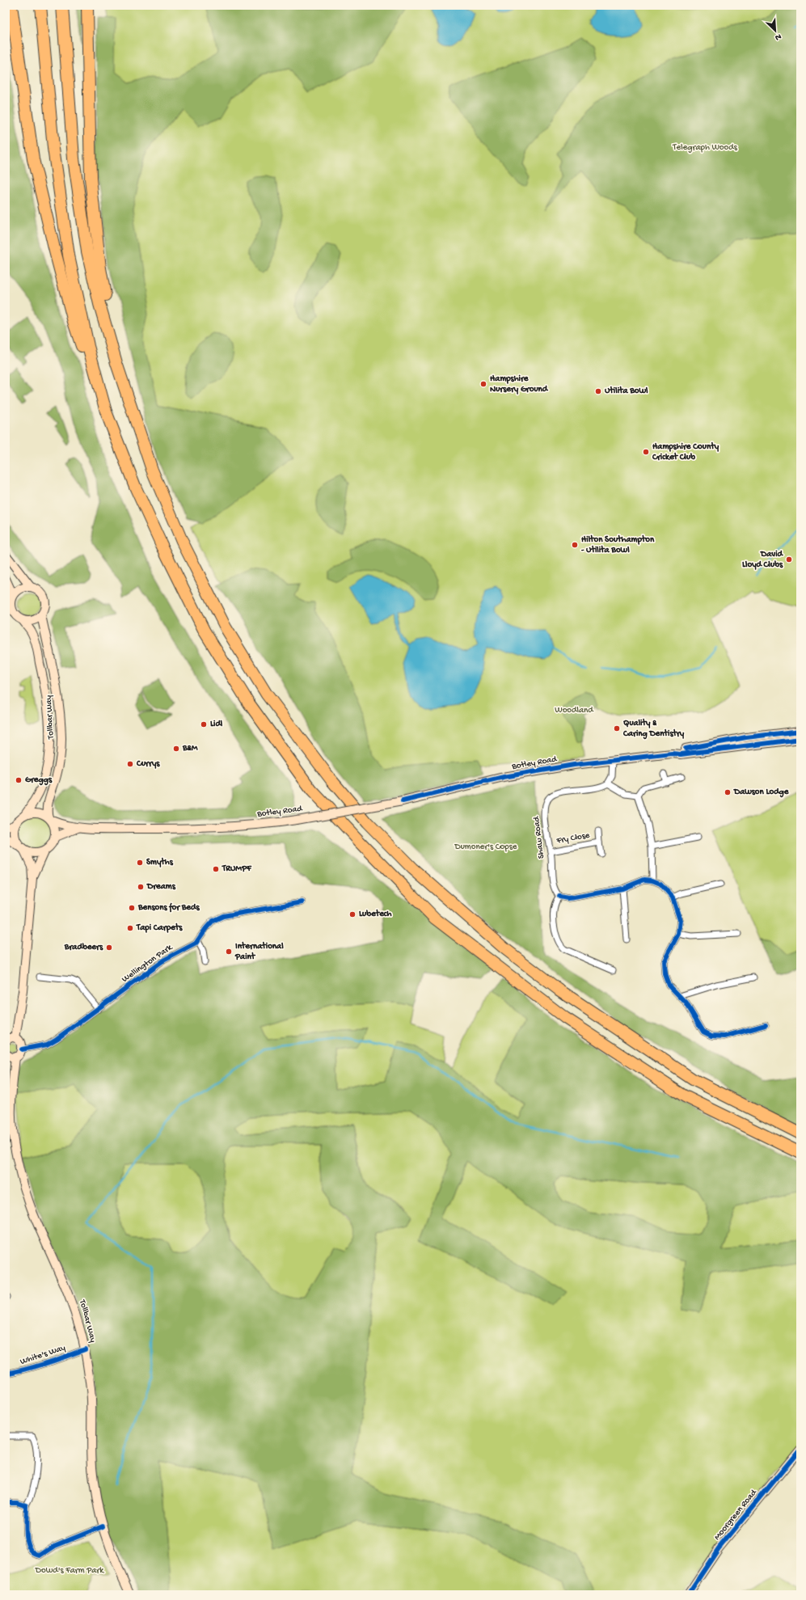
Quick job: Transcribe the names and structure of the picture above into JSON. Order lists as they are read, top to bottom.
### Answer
{
  "streets": {
    "main road": ["Tollbar Way", "Botley Road", "Moorgreen Road"],
    "street": [
      "Shaw Road",
      "Fry Close",
      "Wellington Park",
      "White's Way"
    ]
  },
  "crossings": [
    ["Tollbar Way", "Botley Road"],
    ["Tollbar Way", "White's Way"],
    ["Shaw Road", "Fry Close"]
  ],
  "parks": [
    "Telegraph Woods",
    "Woodland",
    "Dumoner's Copse",
    "Dowd's Farm Park"
  ],
  "places": [
    "Hampshire Nursery Ground",
    "Utilita Bowl",
    "Hampshire County Cricket Club",
    "Hilton Southampton - Utilita Bowl",
    "David Lloyd Clubs",
    "Lidl",
    "Quality & Caring Dentistry",
    "B&M",
    "Currys",
    "Greggs",
    "Dawson Lodge",
    "Smyths",
    "TRUMPF",
    "Dreams",
    "Bensons for Beds",
    "Lubetech",
    "Tapi Carpets",
    "Bradbeers",
    "International Paint"
  ],
  "north": "bottom right"
}
